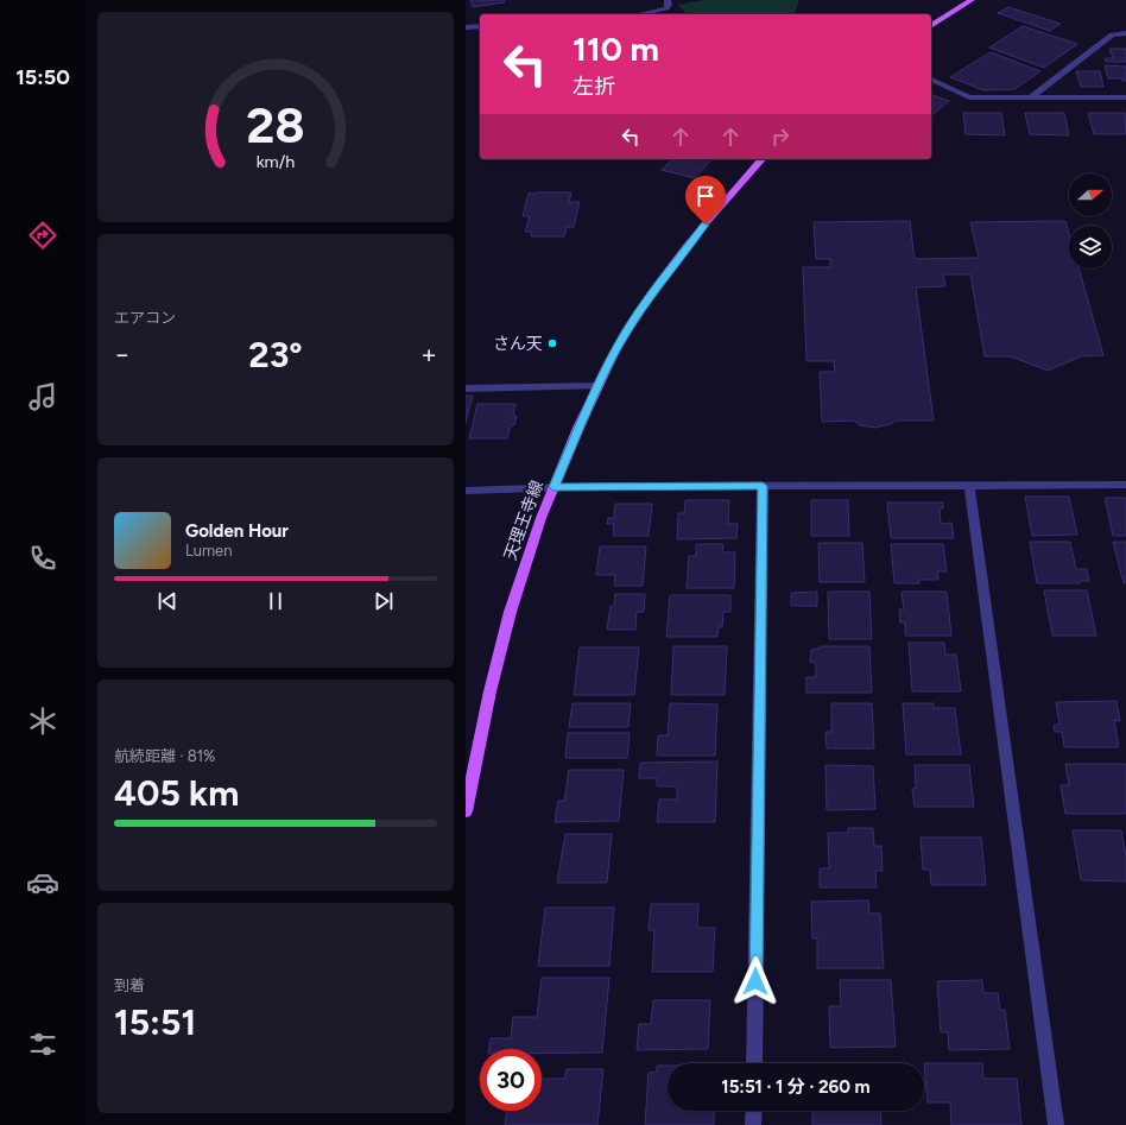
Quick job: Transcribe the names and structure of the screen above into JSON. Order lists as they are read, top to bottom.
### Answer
{
  "streets": {
    "main road": ["天理王寺線"]
  },
  "places": ["さん天"],
  "north": "right",
  "page": {
    "tabs": "15:50",
    "turn": ["110 m", "左折"],
    "tile": [
      "エアコン",
      ["航続距離 · 81%", "405 km"],
      ["到着", "15:51"]
    ],
    "heat": ["−", "23°", "+"],
    "song": ["Golden Hour", "Lumen"],
    "limit": "30",
    "trip": "15:51 · 1 分 · 260 m",
    "gauge": ["28", "km/h"]
  }
}
